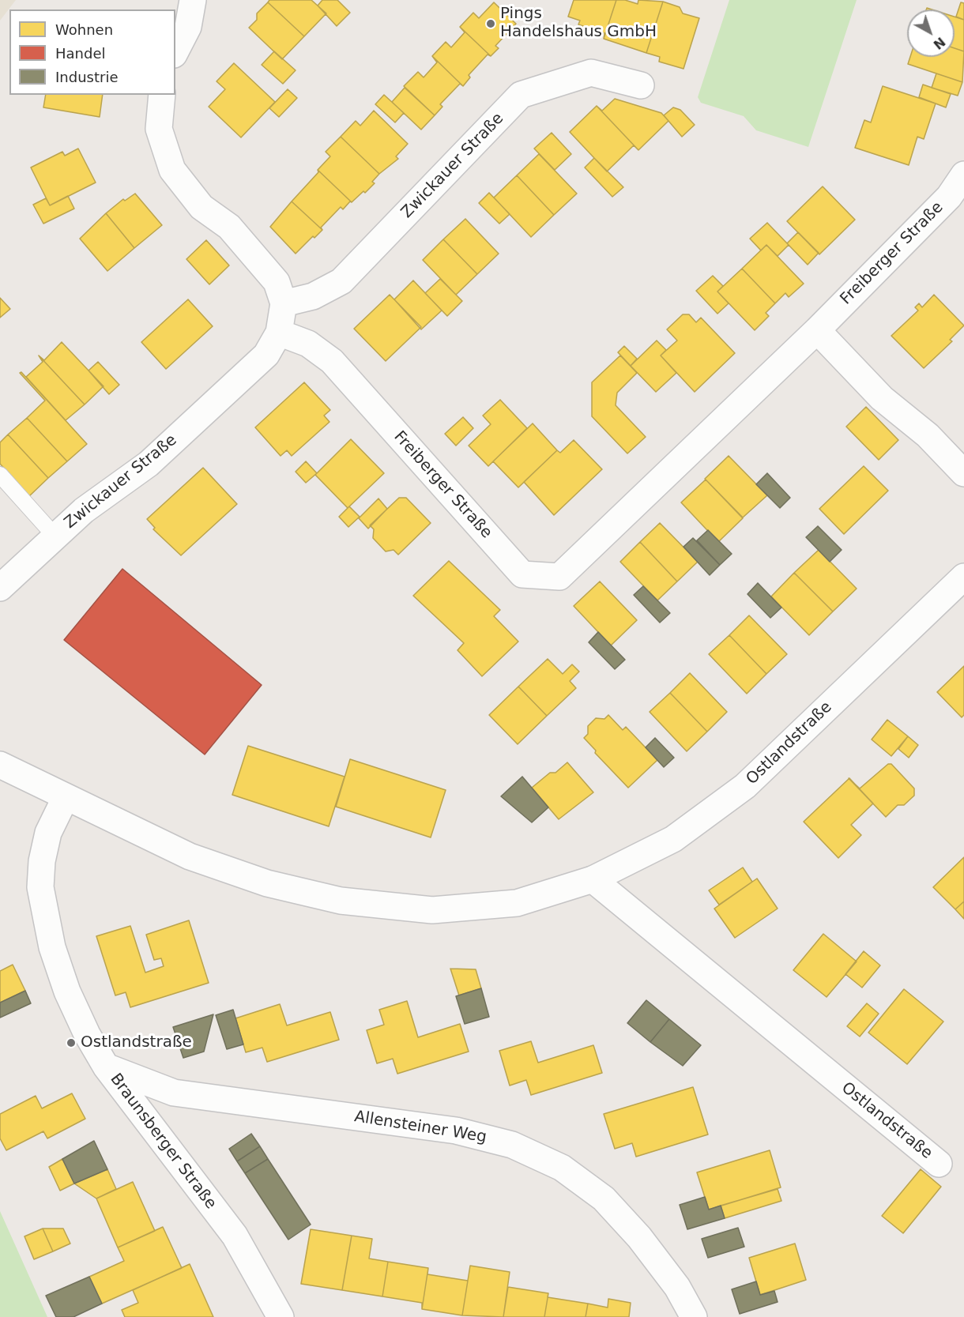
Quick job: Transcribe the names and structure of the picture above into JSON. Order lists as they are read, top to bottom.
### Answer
{
  "streets": {
    "street": [
      "Zwickauer Straße",
      "Freiberger Straße",
      "Ostlandstraße",
      "Allensteiner Weg",
      "Braunsberger Straße"
    ]
  },
  "crossings": [
    ["Zwickauer Straße", "Freiberger Straße"],
    ["Ostlandstraße", "Braunsberger Straße"],
    ["Allensteiner Weg", "Braunsberger Straße"]
  ],
  "places": ["Pings Handelshaus GmbH", "Ostlandstraße"],
  "legend": ["Wohnen", "Handel", "Industrie"],
  "north": "bottom right"
}
